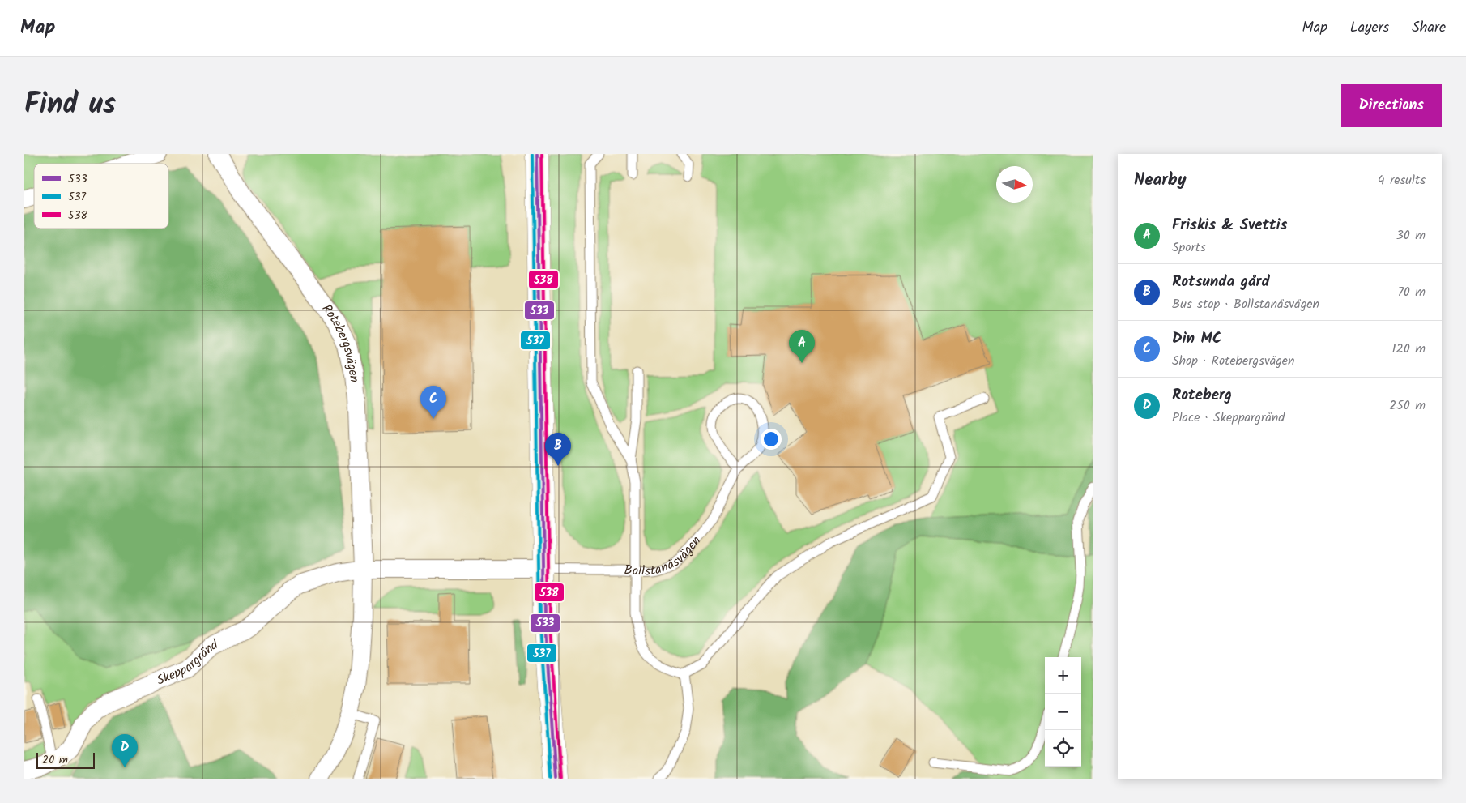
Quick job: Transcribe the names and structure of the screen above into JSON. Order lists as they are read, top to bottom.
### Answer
{
  "streets": {
    "street": ["Rotebergsvägen", "Skeppargränd"],
    "lane": ["Bollstanäsvägen"]
  },
  "crossings": [
    ["Rotebergsvägen", "Skeppargränd"]
  ],
  "lines": ["transit line 533", "transit line 537", "transit line 538"],
  "legend": ["533", "537", "538"],
  "scale_bar": "20 m",
  "north": "right",
  "page": {
    "header": "Map",
    "nav": ["Map", "Layers", "Share"],
    "title": "Find us",
    "buttons": "Directions",
    "heading": ["Nearby", "4 results"],
    "list": [
      {
        "mark": "A",
        "name": "Friskis & Svettis",
        "note": "Sports",
        "value": "30 m"
      },
      {
        "mark": "B",
        "name": "Rotsunda gård",
        "note": "Bus stop · Bollstanäsvägen",
        "value": "70 m"
      },
      {
        "mark": "C",
        "name": "Din MC",
        "note": "Shop · Rotebergsvägen",
        "value": "120 m"
      },
      {
        "mark": "D",
        "name": "Roteberg",
        "note": "Place · Skeppargränd",
        "value": "250 m"
      }
    ],
    "pins": [
      "A",
      "C",
      "B",
      "D"
    ],
    "map_buttons": ["+", "−"],
    "scale": "20 m"
  }
}
